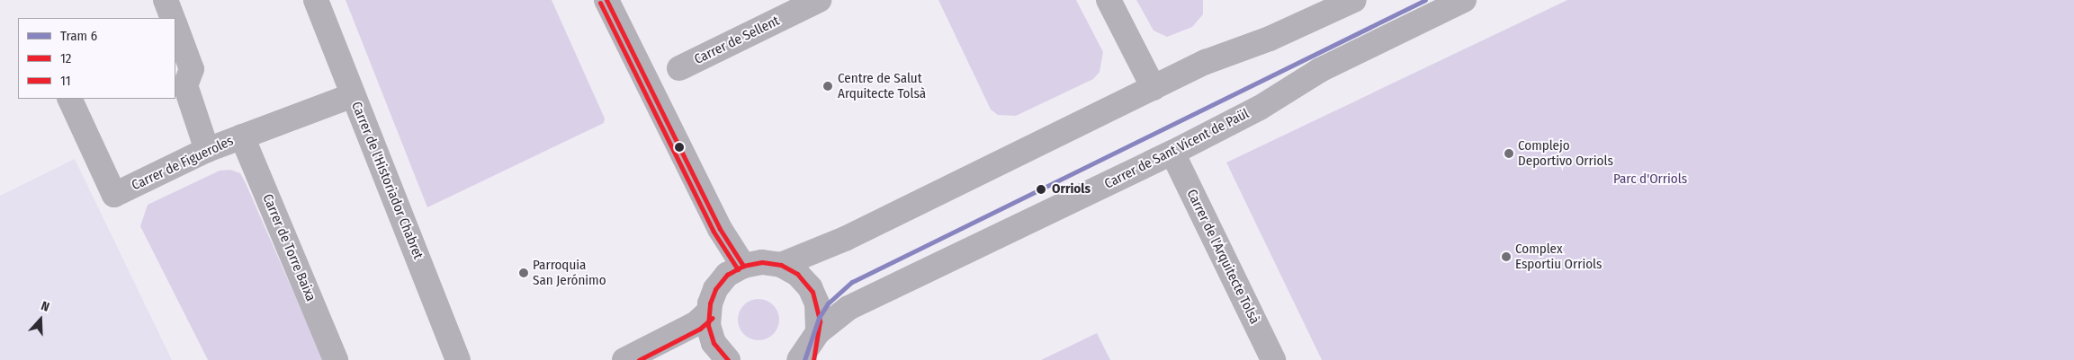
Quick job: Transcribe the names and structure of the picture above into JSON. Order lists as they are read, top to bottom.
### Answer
{
  "streets": {
    "street": [
      "Carrer de Sellent",
      "Carrer de Sant Vicent de Paül",
      "Carrer de Figueroles",
      "Carrer de l'Historiador Chabret",
      "Carrer de Torre Baixa",
      "Carrer de l'Arquitecte Tolsà"
    ]
  },
  "crossings": [
    ["Carrer de Sant Vicent de Paül", "Carrer de l'Arquitecte Tolsà"],
    ["Carrer de Figueroles", "Carrer de l'Historiador Chabret"],
    ["Carrer de Figueroles", "Carrer de Torre Baixa"]
  ],
  "parks": ["Parc d'Orriols"],
  "places": [
    "Centre de Salut Arquitecte Tolsà",
    "Complejo Deportivo Orriols",
    "Orriols",
    "Complex Esportiu Orriols",
    "Parroquia San Jerónimo"
  ],
  "lines": ["tram line 6", "transit line 12", "transit line 11"],
  "legend": ["Tram 6", "12", "11"],
  "north": "top"
}
